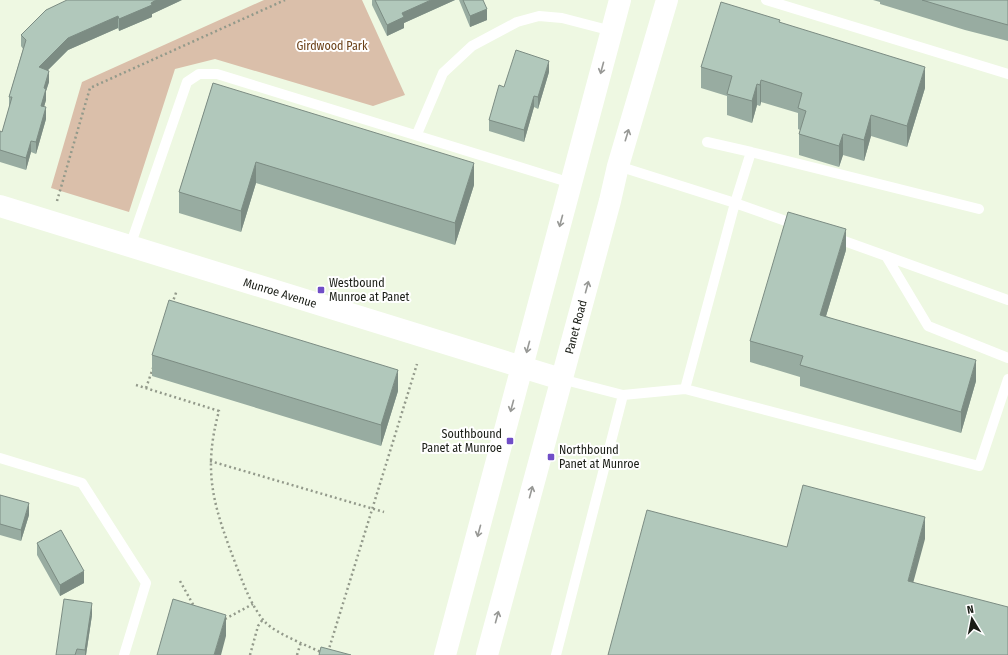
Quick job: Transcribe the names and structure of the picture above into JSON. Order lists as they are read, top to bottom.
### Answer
{
  "streets": {
    "street": ["Munroe Avenue", "Panet Road"]
  },
  "crossings": [
    ["Munroe Avenue", "Panet Road"]
  ],
  "parks": ["Girdwood Park"],
  "places": {
    "transit": ["Westbound Munroe at Panet", "Southbound Panet at Munroe", "Northbound Panet at Munroe"]
  },
  "north": "top"
}
